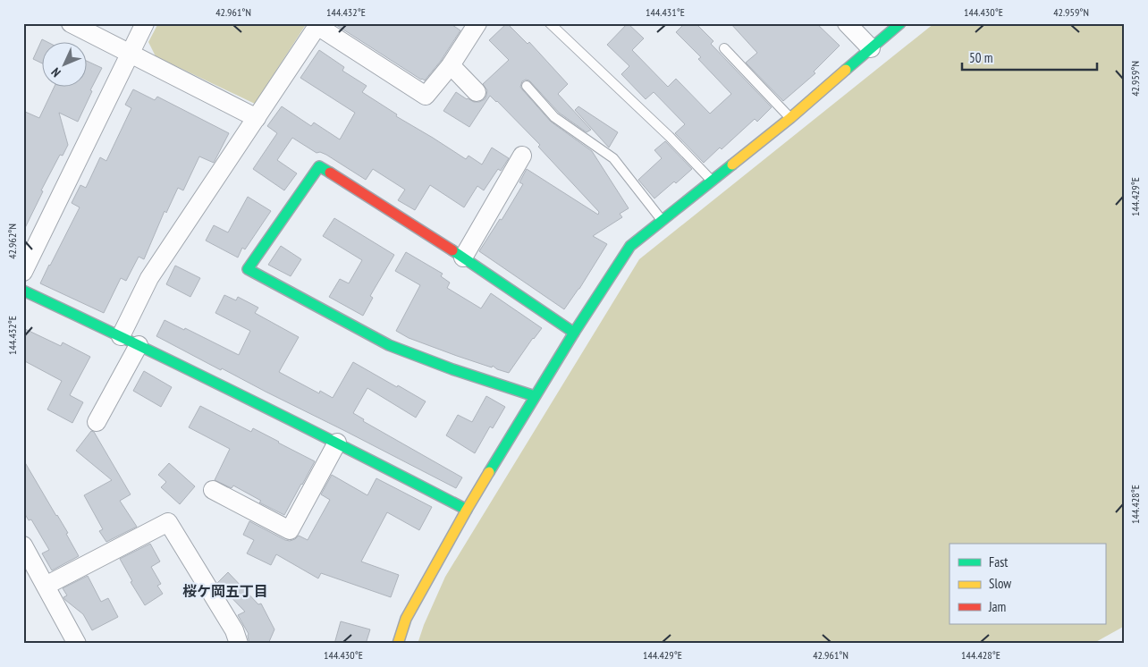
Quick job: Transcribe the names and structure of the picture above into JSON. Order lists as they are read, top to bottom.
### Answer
{
  "districts": ["桜ケ岡五丁目"],
  "legend": ["Fast", "Slow", "Jam"],
  "scale_bar": "50 m",
  "north": "bottom left",
  "coordinates": [
    "42.961°N",
    "144.432°E",
    "144.431°E",
    "144.430°E",
    "42.959°N",
    "144.429°E",
    "42.962°N",
    "144.428°E"
  ]
}
